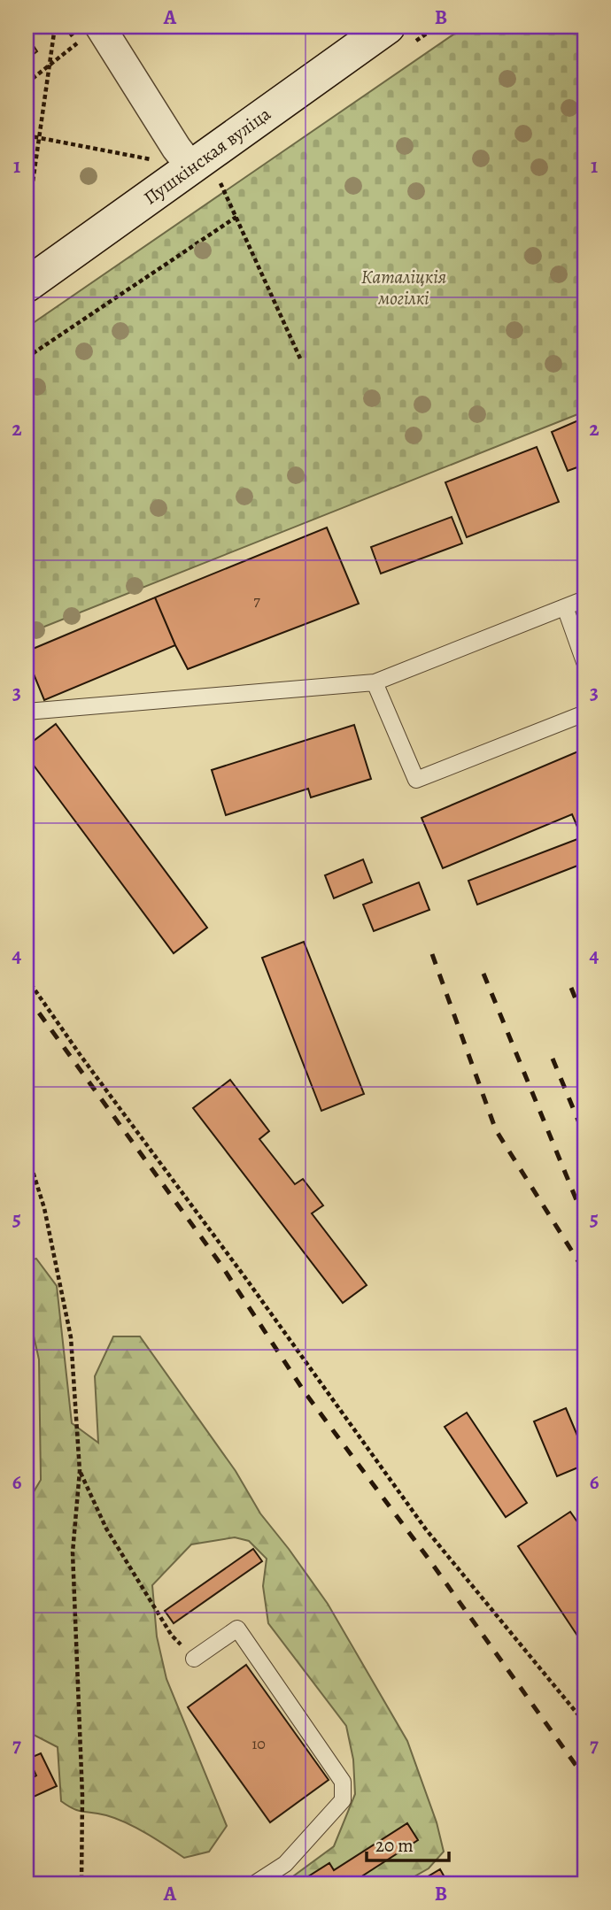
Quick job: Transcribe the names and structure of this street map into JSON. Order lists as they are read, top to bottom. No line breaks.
{"streets":{"main road":["Пушкінская вуліца"]},"parks":["Каталіцкія могілкі"],"house_numbers":["7","10"],"scale_bar":"20 m","grid":{"columns":["A","B"],"rows":["1","2","3","4","5","6","7"]}}
